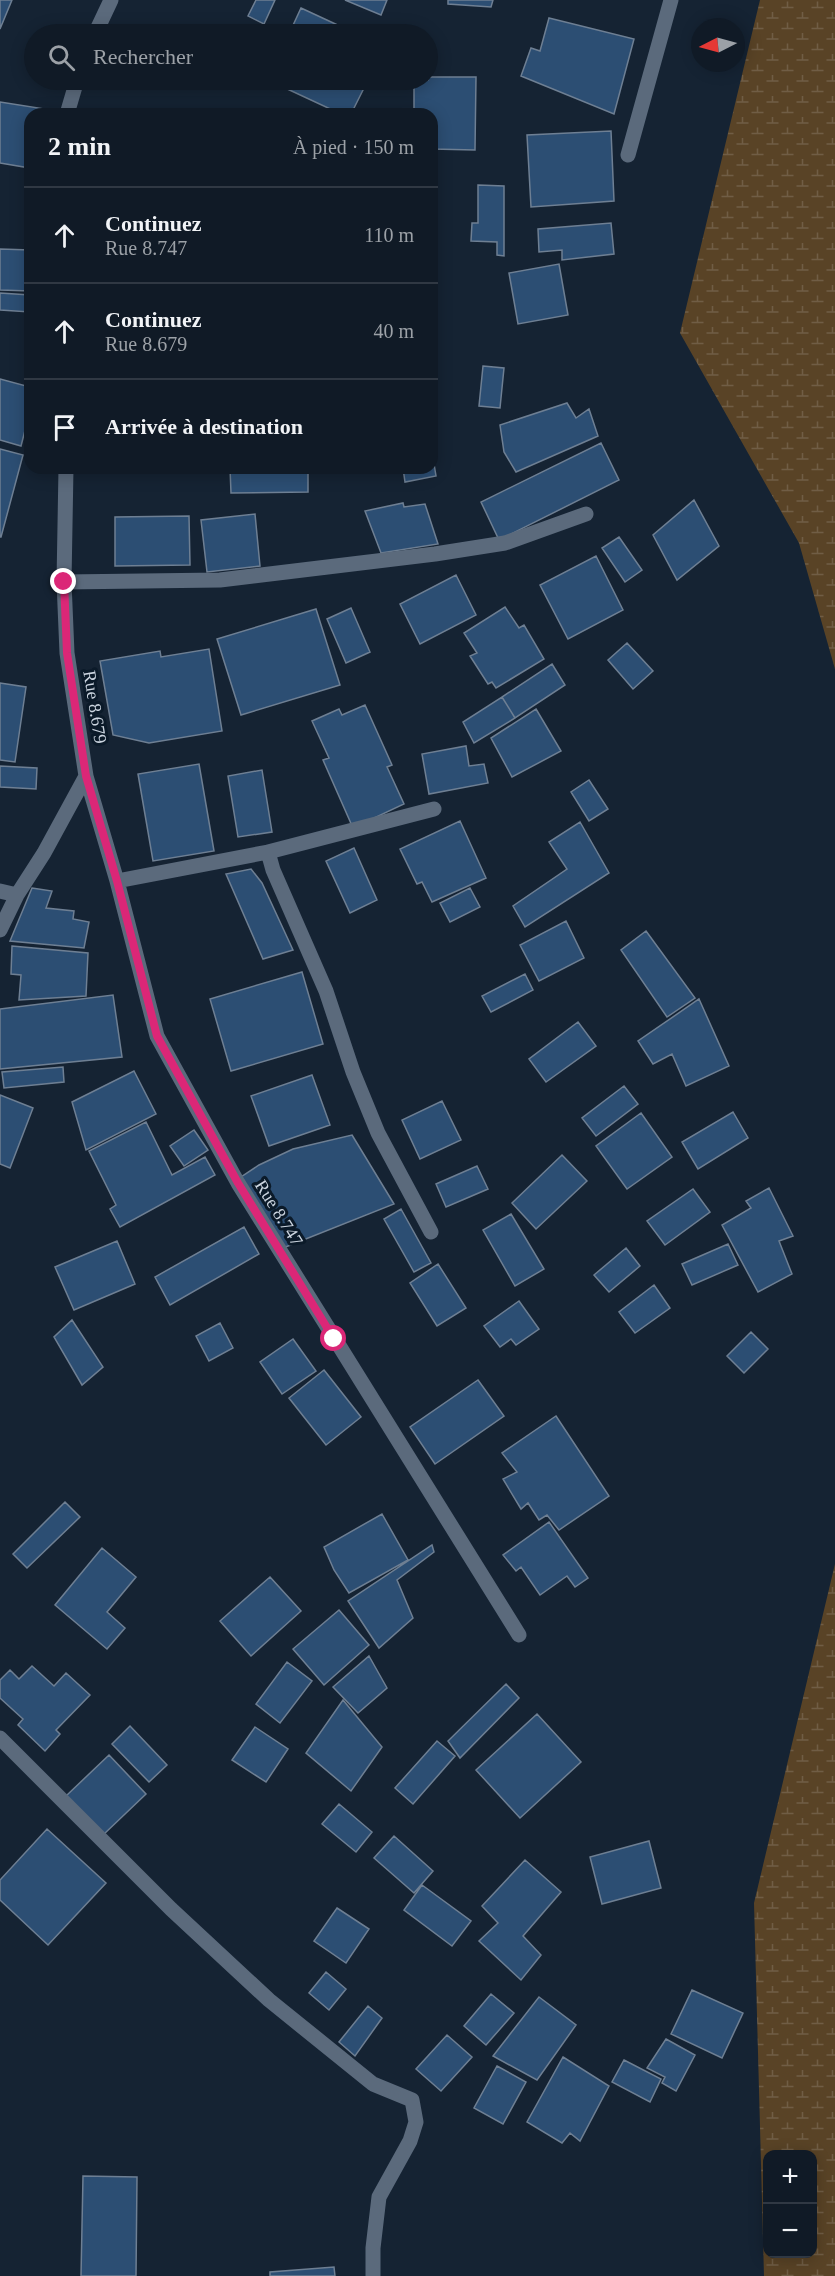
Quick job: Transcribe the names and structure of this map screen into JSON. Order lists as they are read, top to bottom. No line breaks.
{"streets":{"street":["Rue 8.679","Rue 8.747"]},"crossings":[["Rue 8.679","Rue 8.747"]],"north":"left","page":{"search":"Rechercher","heading":["2 min","À pied · 150 m"],"list":[["Continuez","Rue 8.747","110 m"],["Continuez","Rue 8.679","40 m"],"Arrivée à destination"],"map_buttons":["+","−"]}}
